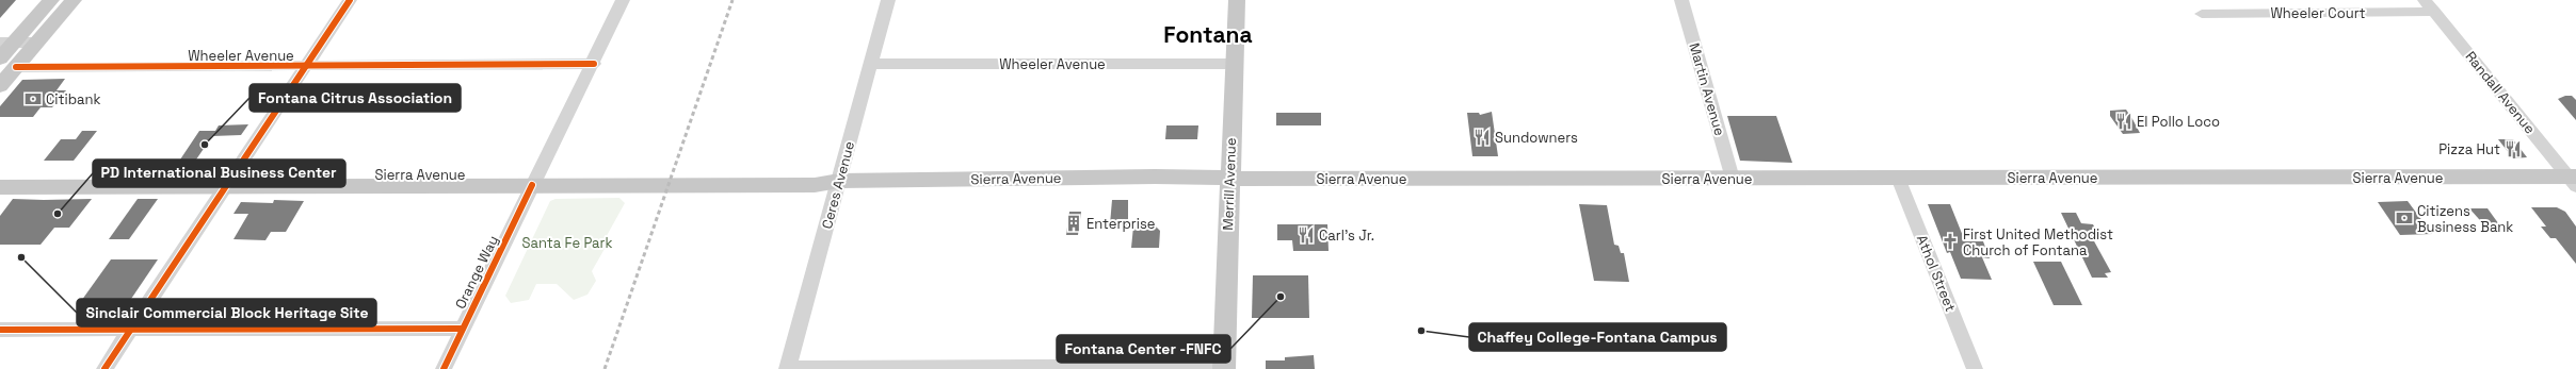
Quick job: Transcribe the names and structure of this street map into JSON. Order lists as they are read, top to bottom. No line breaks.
{"streets":{"main road":["Sierra Avenue","Merrill Avenue"],"street":["Wheeler Court","Wheeler Avenue","Martin Avenue","Randall Avenue","Ceres Avenue","Orange Way","Athol Street"]},"crossings":[["Wheeler Court","Randall Avenue"],["Wheeler Avenue","Merrill Avenue"],["Wheeler Avenue","Ceres Avenue"],["Wheeler Avenue","Orange Way"],["Martin Avenue","Sierra Avenue"],["Randall Avenue","Sierra Avenue"],["Sierra Avenue","Merrill Avenue"],["Sierra Avenue","Ceres Avenue"],["Sierra Avenue","Orange Way"],["Sierra Avenue","Athol Street"]],"districts":["Fontana"],"parks":["Santa Fe Park"],"places":{"bank":["Citibank","Citizens Business Bank"],"restaurant":["El Pollo Loco","Sundowners","Pizza Hut","Carl's Jr."],"other":["Fontana Citrus Association","PD International Business Center","Sinclair Commercial Block Heritage Site","Fontana Center -FNFC","Chaffey College-Fontana Campus"],"building":["Enterprise"],"church":["First United Methodist Church of Fontana"]}}
